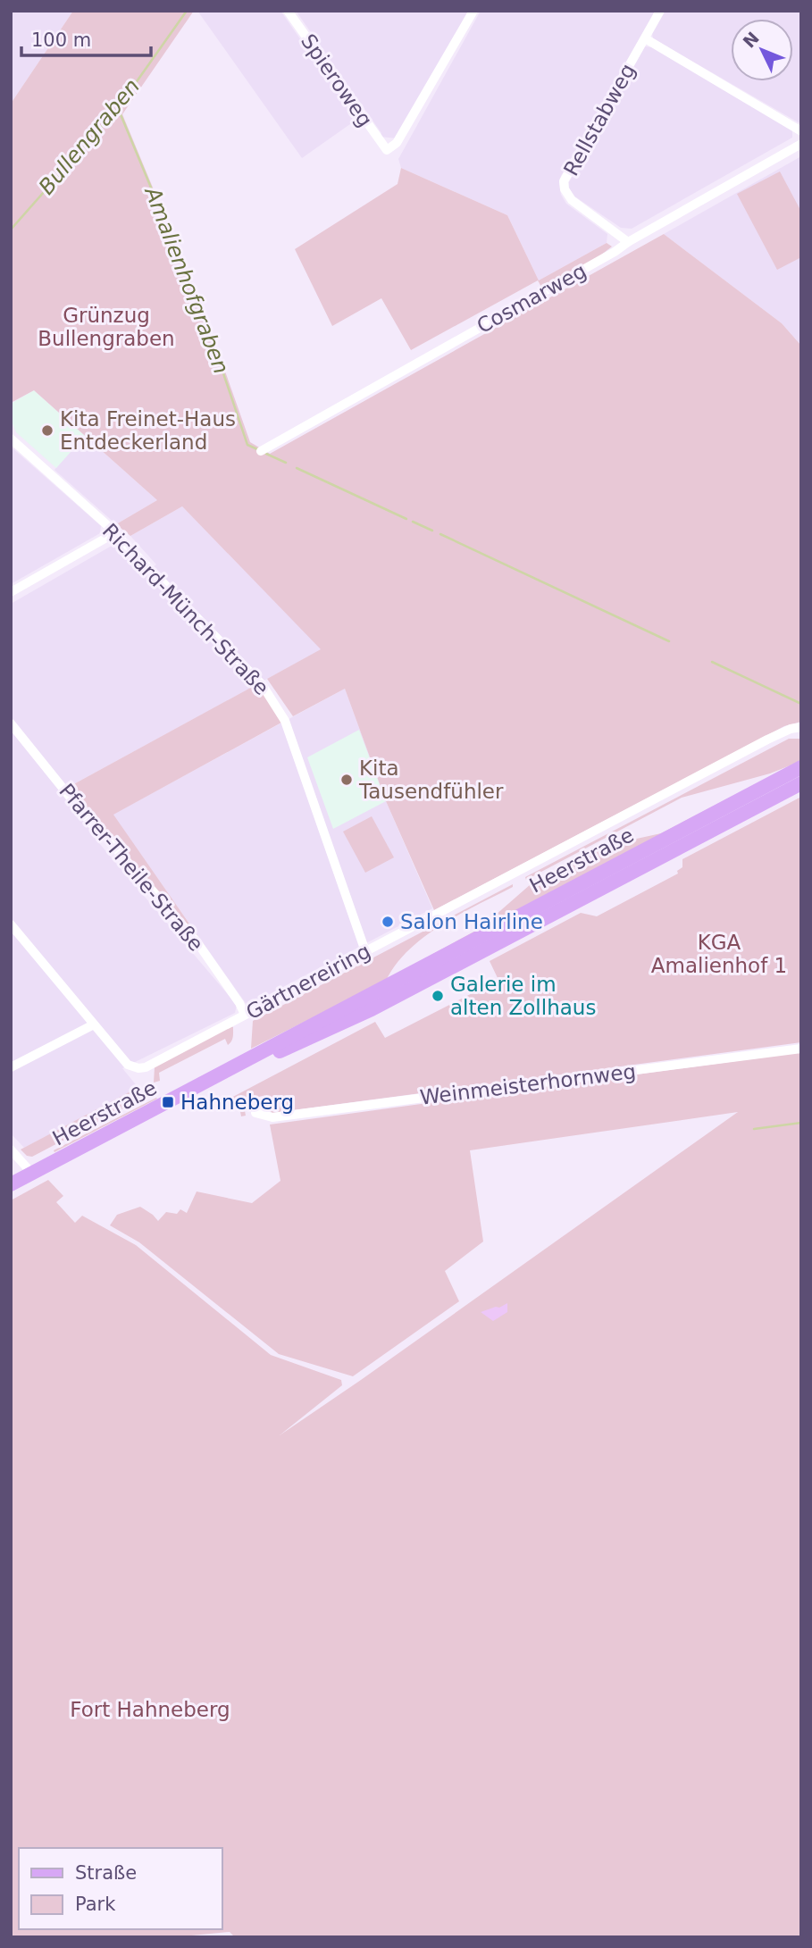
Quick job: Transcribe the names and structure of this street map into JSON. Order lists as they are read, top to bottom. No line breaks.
{"streets":{"main road":["Heerstraße"],"street":["Spieroweg","Rellstabweg","Cosmarweg","Richard-Münch-Straße","Pfarrer-Theile-Straße","Gärtnereiring","Weinmeisterhornweg"]},"crossings":[["Rellstabweg","Cosmarweg"],["Richard-Münch-Straße","Gärtnereiring"],["Pfarrer-Theile-Straße","Gärtnereiring"]],"water":["Bullengraben","Amalienhofgraben"],"parks":["Grünzug Bullengraben","KGA Amalienhof 1","Fort Hahneberg"],"places":{"other":["Kita Freinet-Haus Entdeckerland","Kita Tausendfühler","Salon Hairline","Galerie im alten Zollhaus"],"transit":["Hahneberg"]},"legend":["Straße","Park"],"scale_bar":"100 m","north":"top left"}
